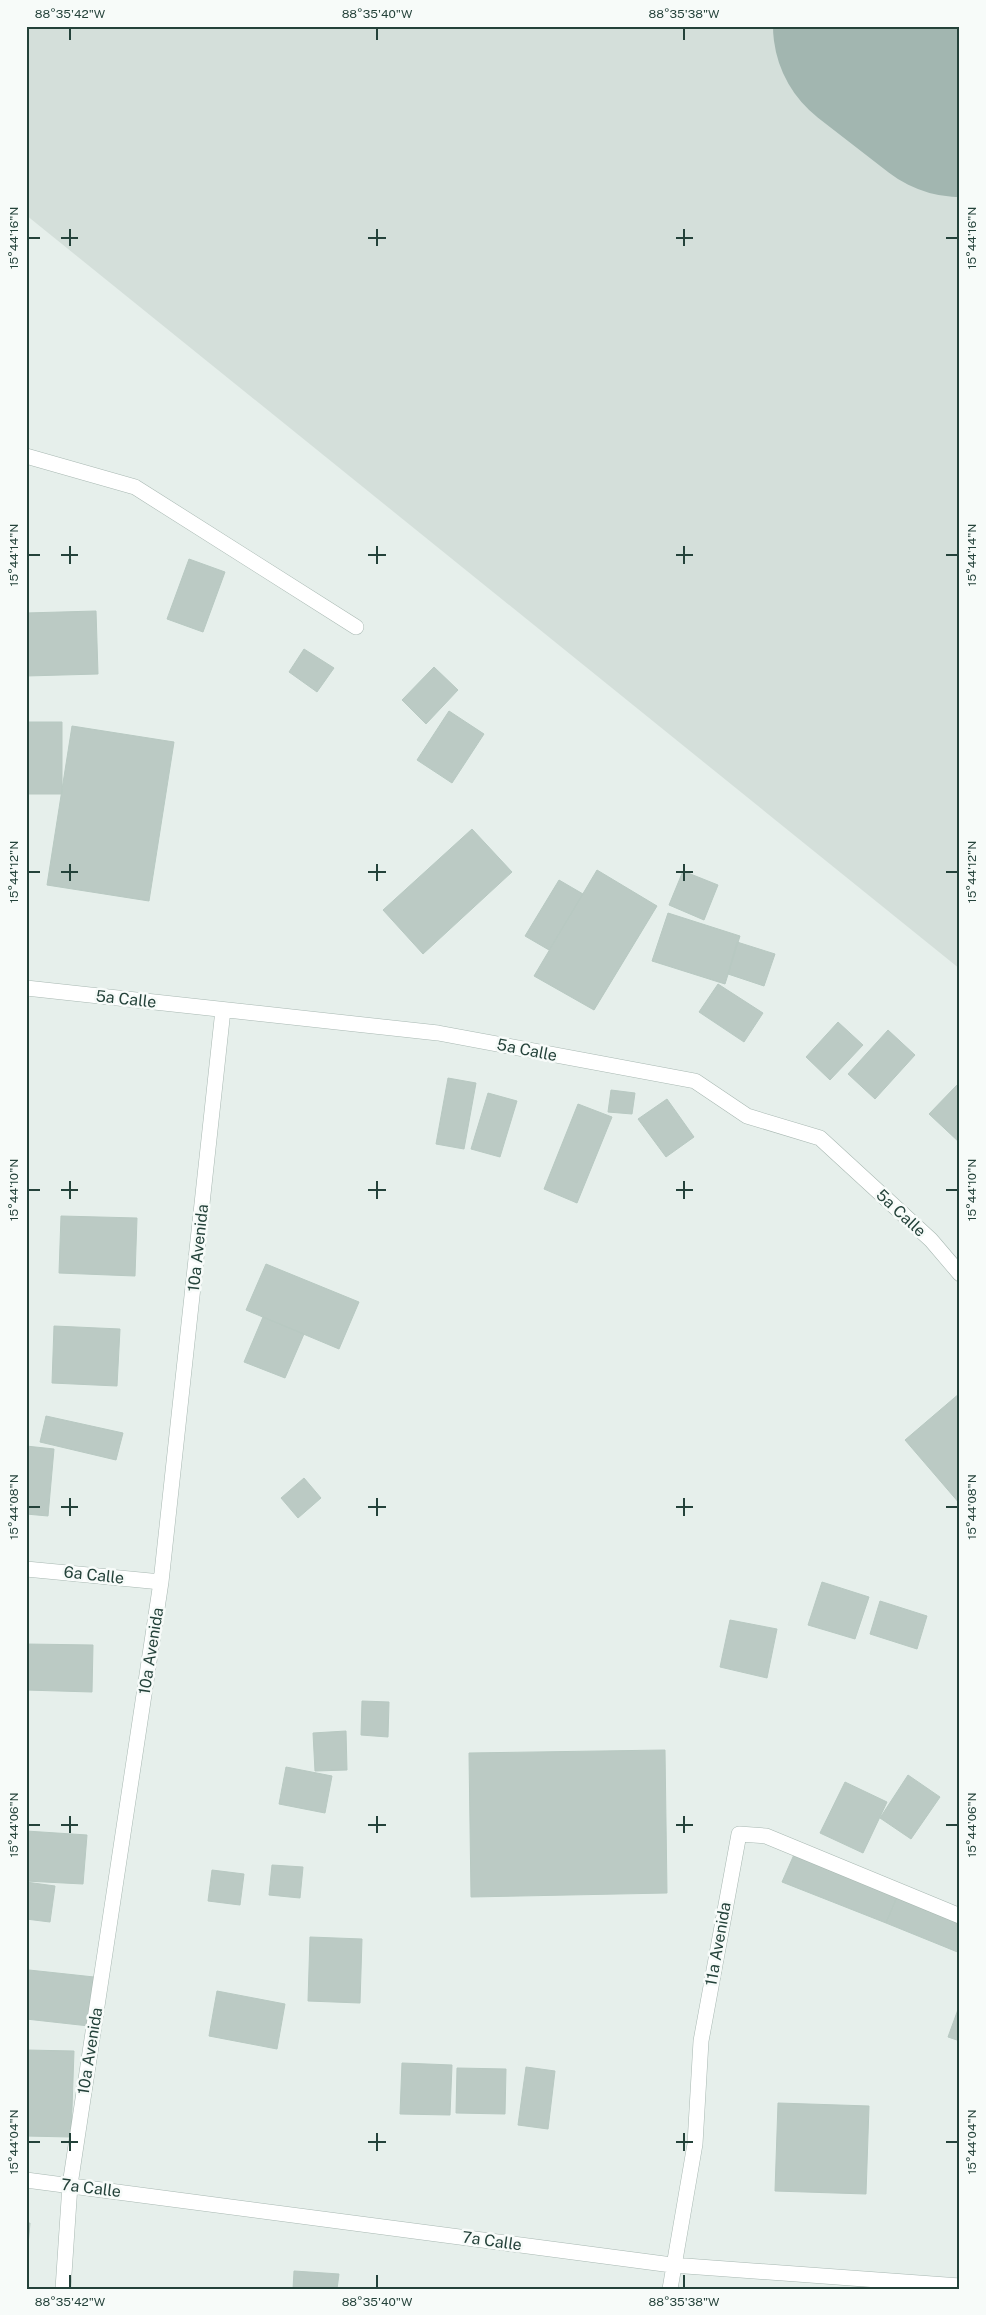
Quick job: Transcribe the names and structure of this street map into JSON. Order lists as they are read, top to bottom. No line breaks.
{"streets":{"street":["5a Calle","10a Avenida","6a Calle","11a Avenida","7a Calle"]},"crossings":[["5a Calle","10a Avenida"],["10a Avenida","6a Calle"],["10a Avenida","7a Calle"],["11a Avenida","7a Calle"]],"coordinates":["88°35'42\"W","88°35'40\"W","88°35'38\"W","15°44'16\"N","15°44'14\"N","15°44'12\"N","15°44'10\"N","15°44'08\"N","15°44'06\"N","15°44'04\"N"]}
